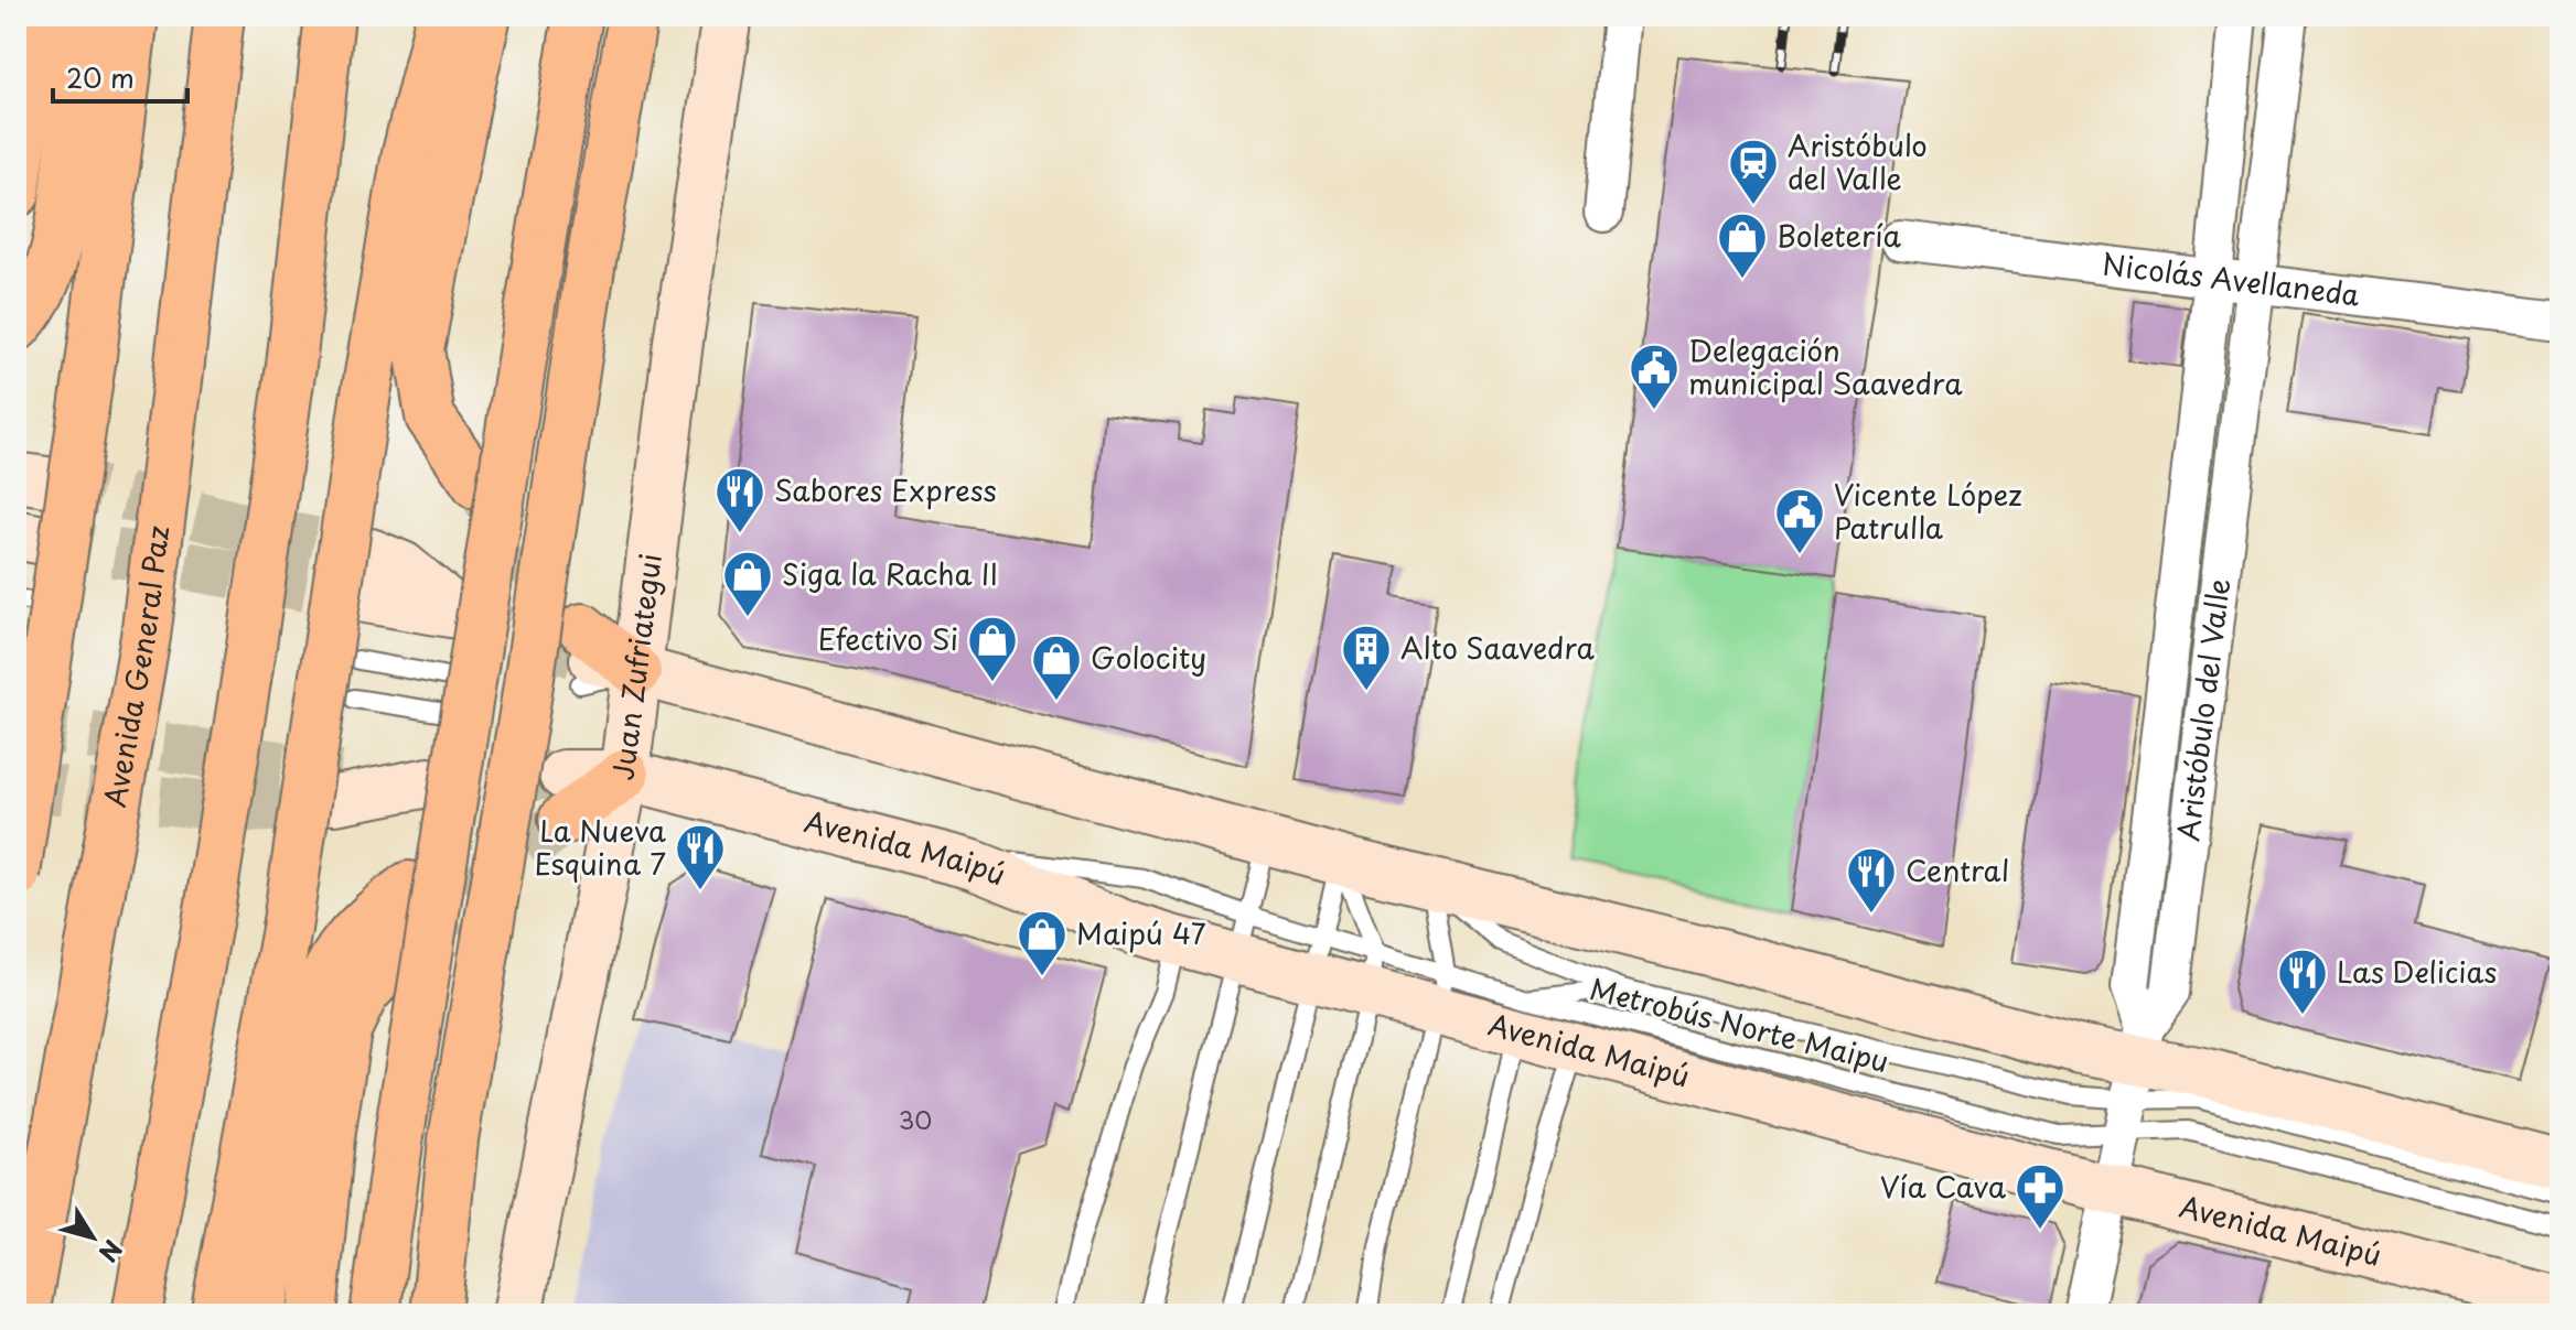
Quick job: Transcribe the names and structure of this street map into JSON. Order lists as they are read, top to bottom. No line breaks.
{"streets":{"highway":["Avenida General Paz"],"main road":["Juan Zufriategui","Avenida Maipú"],"street":["Nicolás Avellaneda","Aristóbulo del Valle"],"lane":["Metrobús Norte Maipu"]},"crossings":[["Nicolás Avellaneda","Aristóbulo del Valle"],["Juan Zufriategui","Avenida Maipú"],["Aristóbulo del Valle","Avenida Maipú"],["Aristóbulo del Valle","Metrobús Norte Maipu"],["Avenida Maipú","Metrobús Norte Maipu"]],"places":{"station":["Aristóbulo del Valle"],"shop":["Boletería","Siga la Racha II","Efectivo Si","Golocity","Maipú 47"],"public building":["Delegación municipal Saavedra","Vicente López Patrulla"],"restaurant":["Sabores Express","La Nueva Esquina 7","Central","Las Delicias"],"building":["Alto Saavedra"],"pharmacy":["Vía Cava"]},"house_numbers":["30"],"scale_bar":"20 m","north":"bottom right"}
